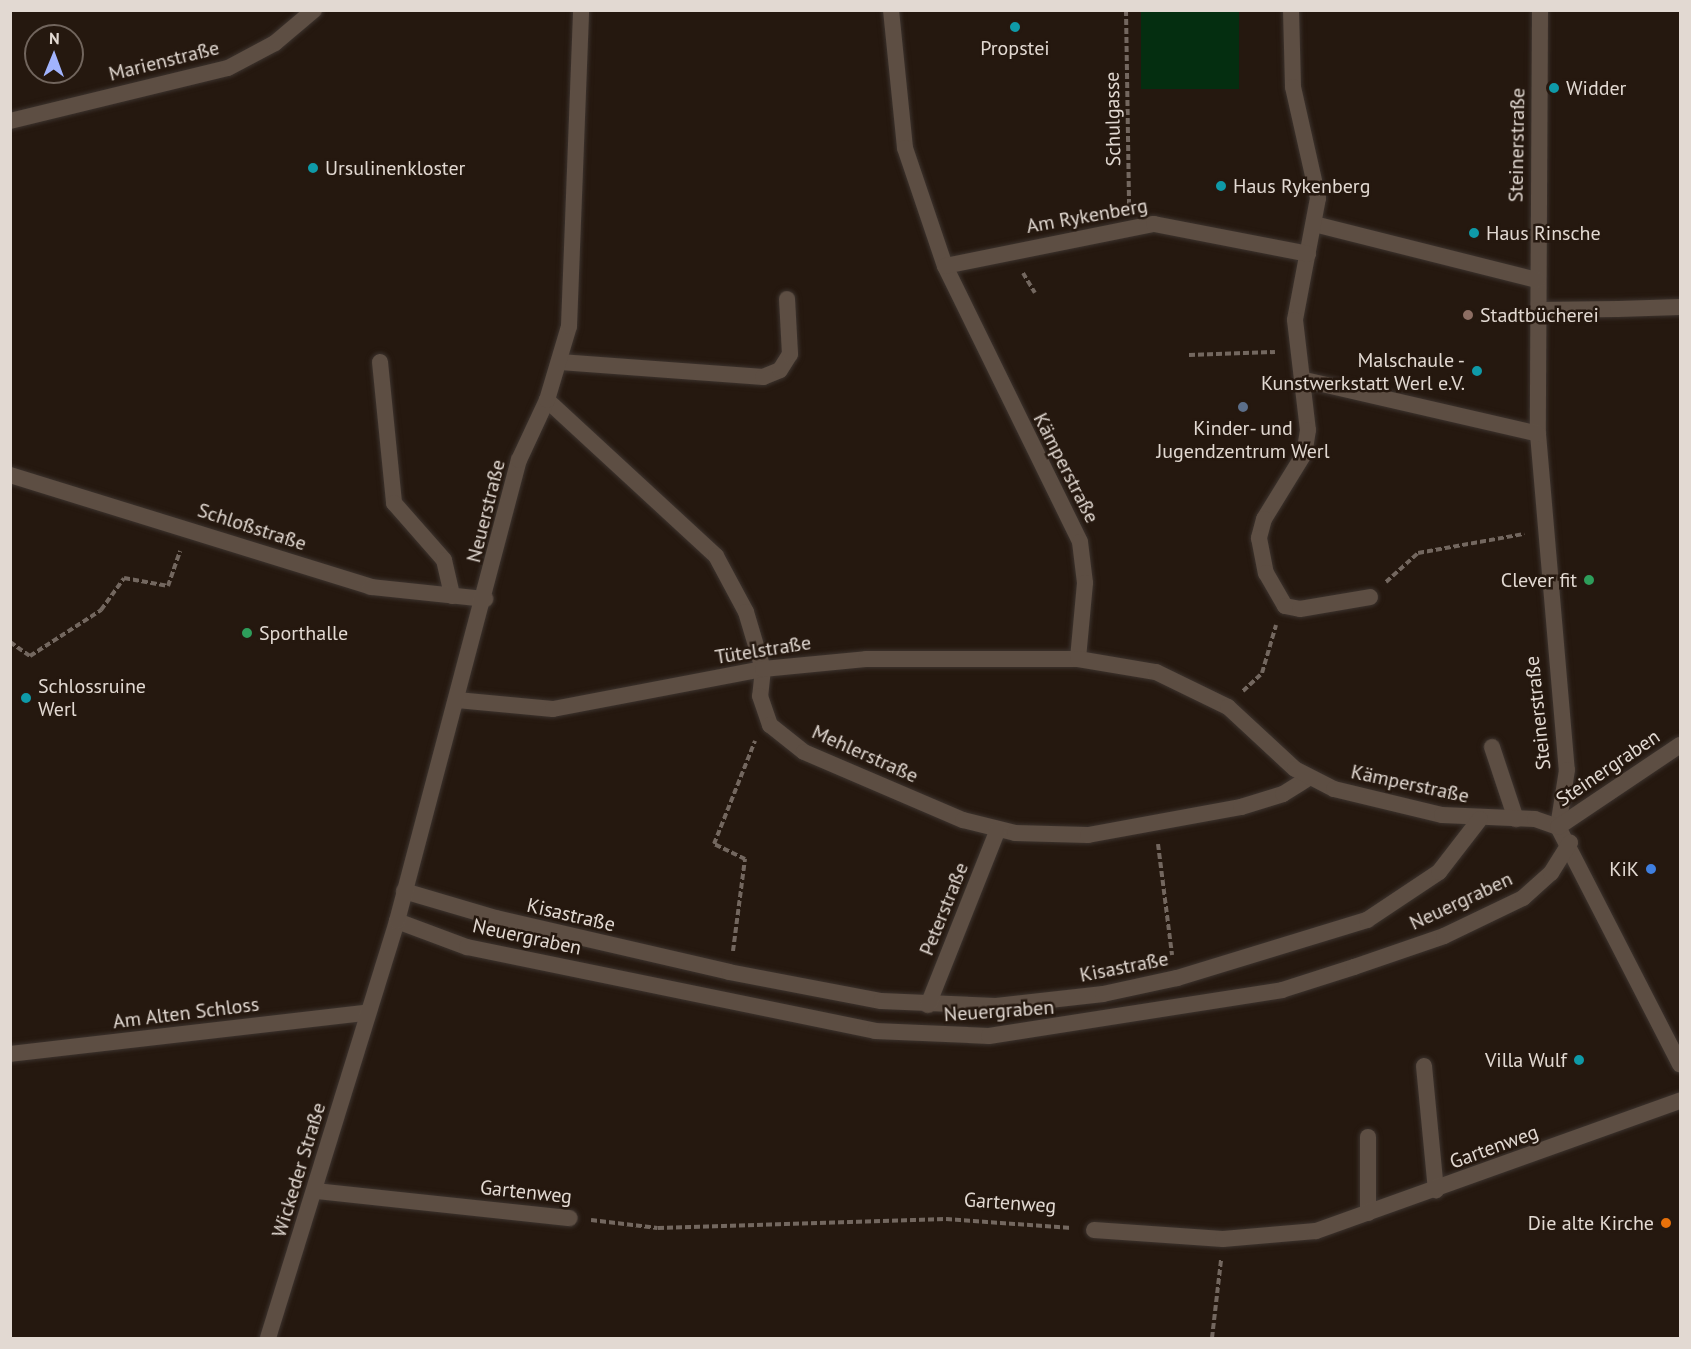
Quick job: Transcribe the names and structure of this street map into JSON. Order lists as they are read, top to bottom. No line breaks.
{"streets":{"street":["Marienstraße","Steinerstraße","Am Rykenberg","Kämperstraße","Neuerstraße","Schloßstraße","Tütelstraße","Mehlerstraße","Steinergraben","Neuergraben","Peterstraße","Kisastraße","Am Alten Schloss","Gartenweg","Wickeder Straße"],"path":["Schulgasse"]},"crossings":[["Schulgasse","Am Rykenberg"],["Steinerstraße","Kämperstraße"],["Steinerstraße","Steinergraben"],["Am Rykenberg","Kämperstraße"],["Kämperstraße","Tütelstraße"],["Kämperstraße","Mehlerstraße"],["Kämperstraße","Steinergraben"],["Kämperstraße","Kisastraße"],["Neuerstraße","Schloßstraße"],["Neuerstraße","Tütelstraße"],["Neuerstraße","Mehlerstraße"],["Neuerstraße","Neuergraben"],["Neuerstraße","Kisastraße"],["Neuerstraße","Am Alten Schloss"],["Neuerstraße","Wickeder Straße"],["Tütelstraße","Mehlerstraße"],["Mehlerstraße","Peterstraße"],["Peterstraße","Kisastraße"],["Am Alten Schloss","Wickeder Straße"],["Gartenweg","Wickeder Straße"]],"places":["Propstei","Widder","Ursulinenkloster","Haus Rykenberg","Haus Rinsche","Stadtbücherei","Malschaule - Kunstwerkstatt Werl e.V.","Kinder- und Jugendzentrum Werl","Clever fit","Sporthalle","Schlossruine Werl","KiK","Villa Wulf","Die alte Kirche"],"north":"top"}
